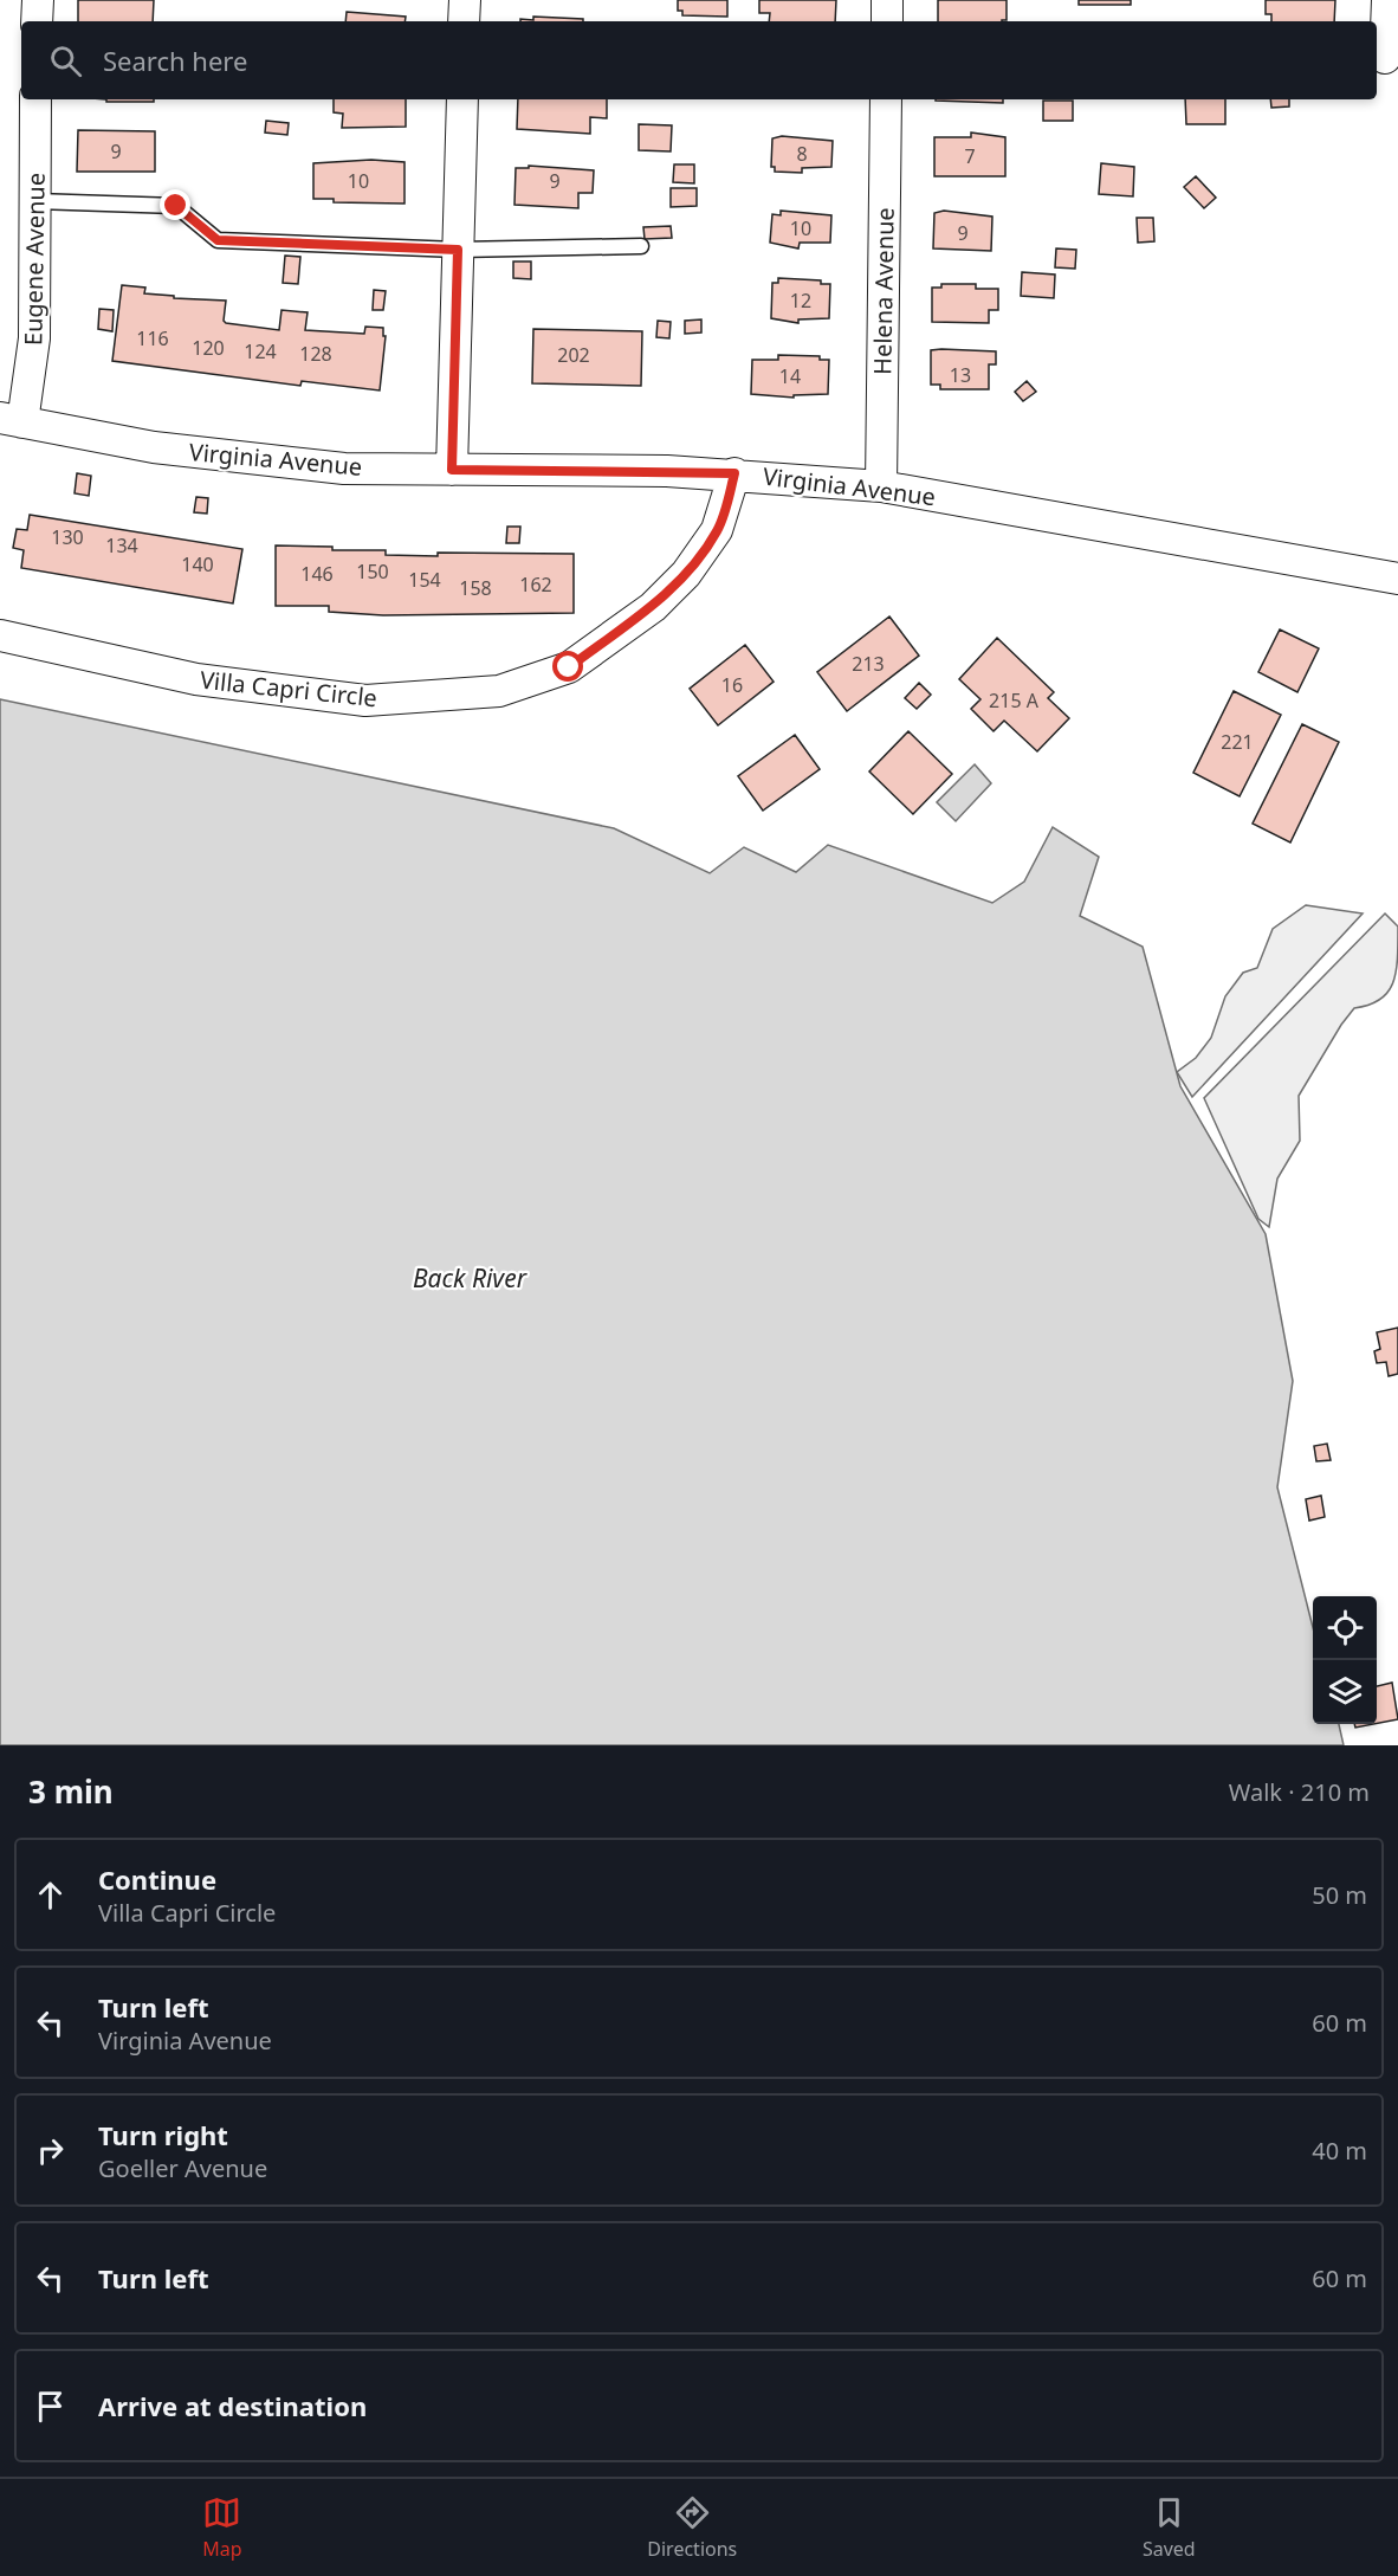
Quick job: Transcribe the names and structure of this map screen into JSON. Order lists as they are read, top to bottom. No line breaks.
{"streets":{"street":["Eugene Avenue","Helena Avenue","Virginia Avenue","Villa Capri Circle"]},"crossings":[["Eugene Avenue","Virginia Avenue"],["Helena Avenue","Virginia Avenue"],["Virginia Avenue","Villa Capri Circle"]],"water":["Back River"],"house_numbers":["9","8","7","10","9","10","9","12","116","120","124","128","202","13","14","130","134","140","150","146","154","162","158","213","16","215 A","221"],"page":{"search":"Search here","heading":["3 min","Walk · 210 m"],"list":[["Continue","Villa Capri Circle","50 m"],["Turn left","Virginia Avenue","60 m"],["Turn right","Goeller Avenue","40 m"],["Turn left","60 m"],"Arrive at destination"],"nav":["Map","Directions","Saved"]}}
